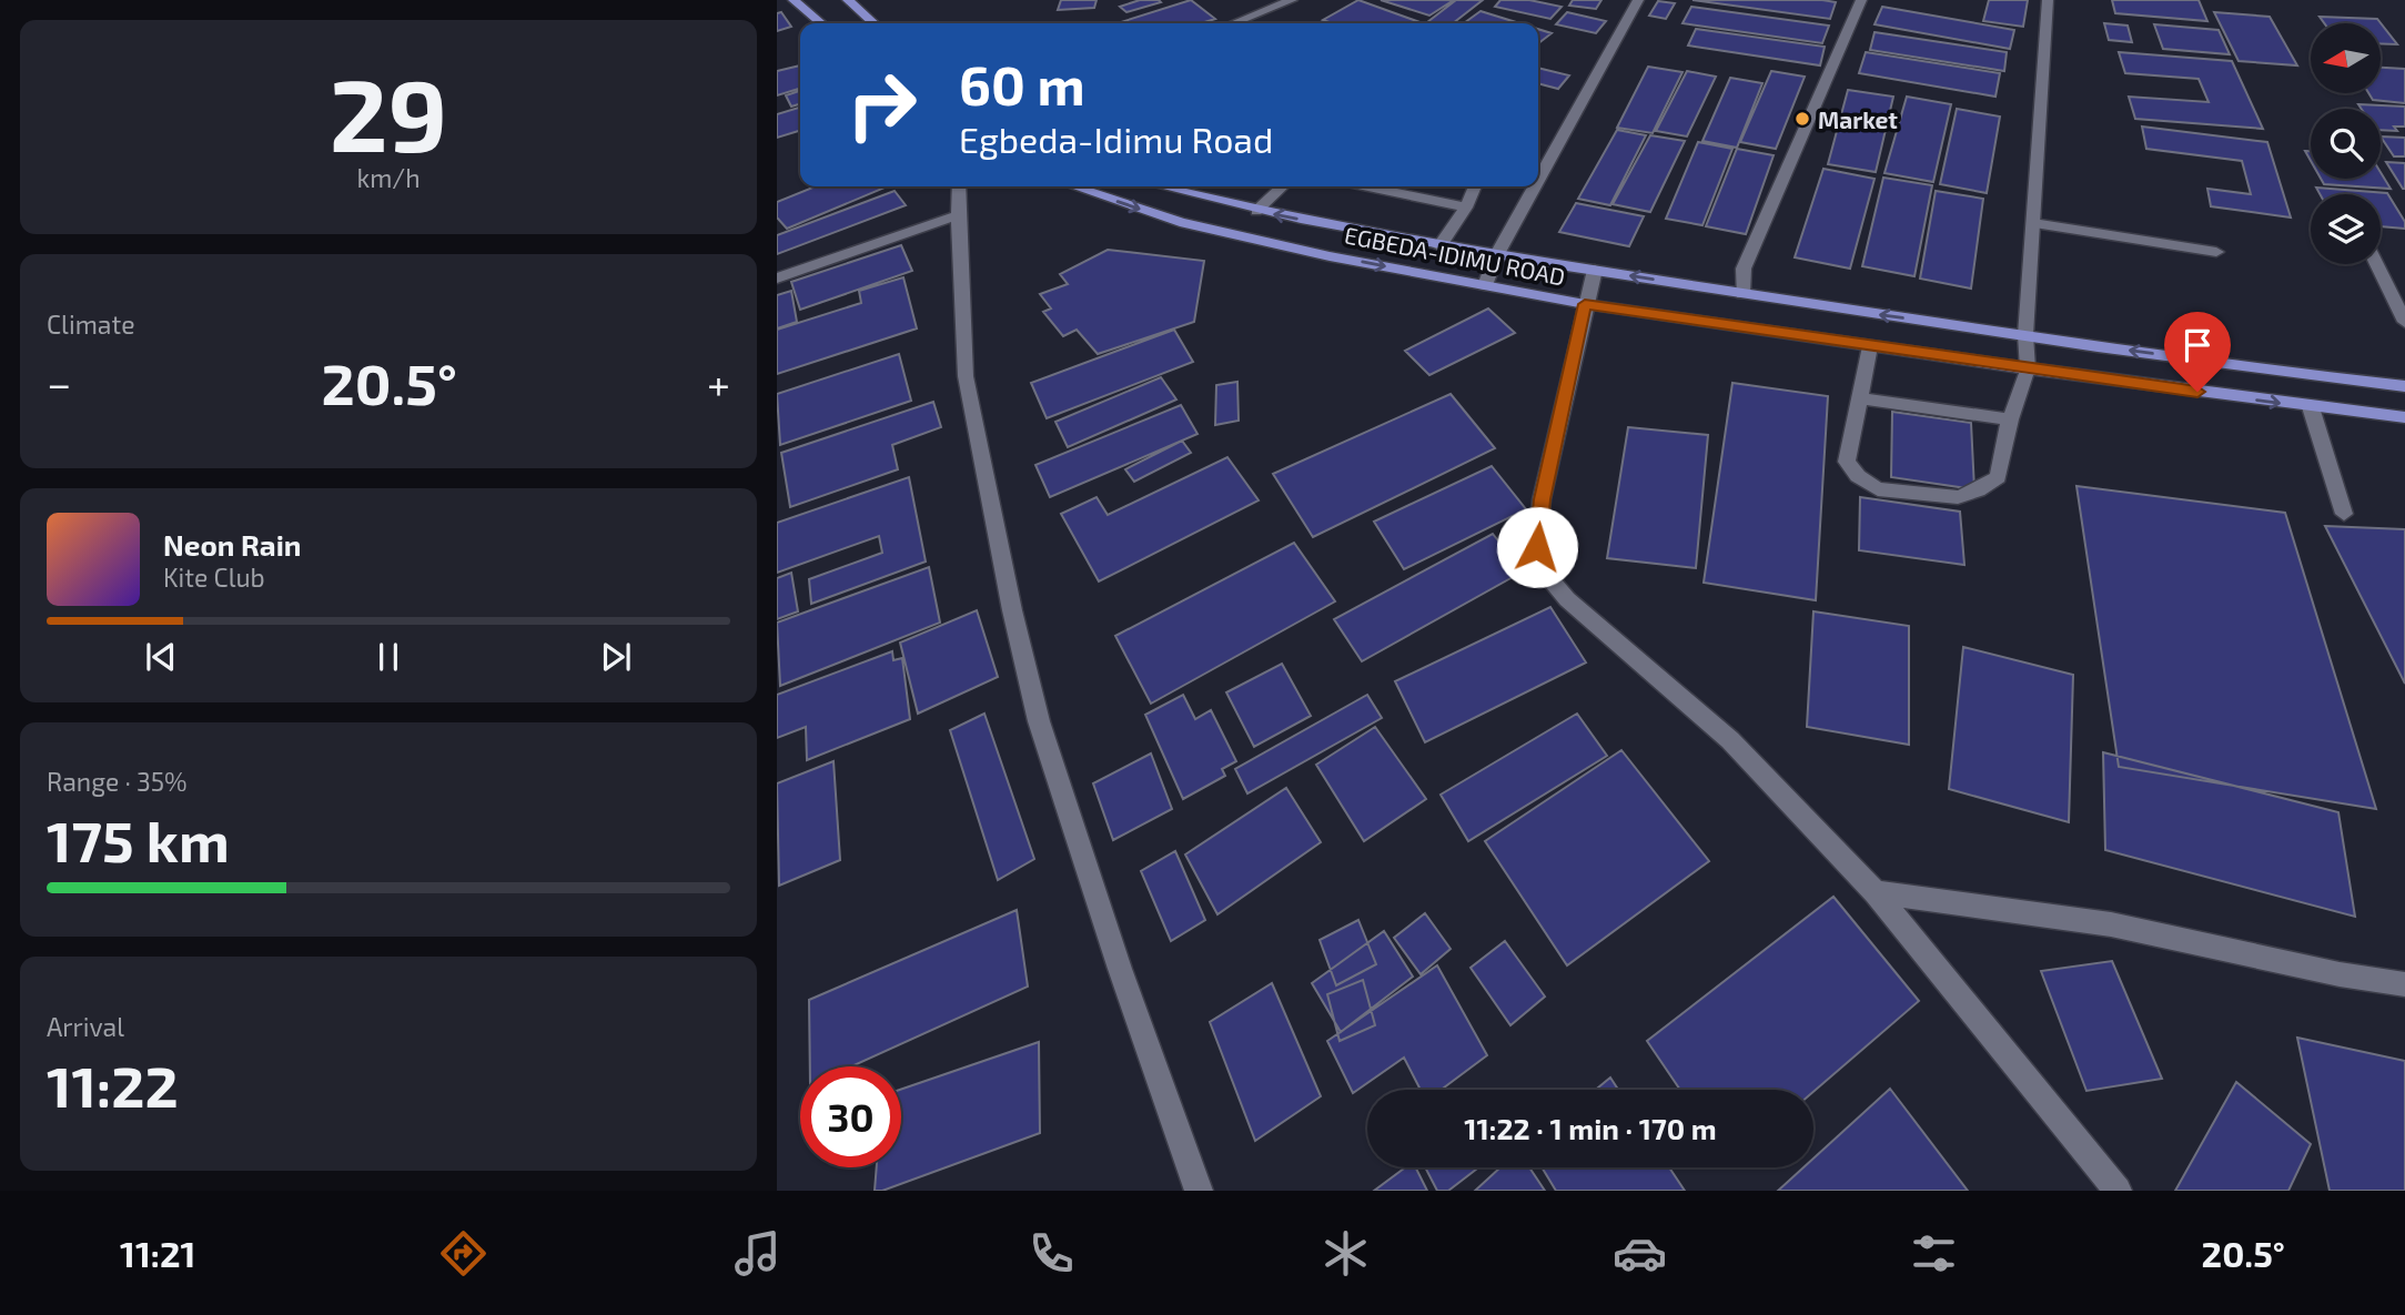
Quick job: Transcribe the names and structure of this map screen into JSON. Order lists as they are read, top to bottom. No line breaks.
{"streets":{"main road":["EGBEDA-IDIMU ROAD"]},"places":["Market"],"north":"left","page":{"tile":[["29","km/h"],"Climate",["Range · 35%","175 km"],["Arrival","11:22"]],"turn":["60 m","Egbeda-Idimu Road"],"heat":["−","20.5°","+"],"song":["Neon Rain","Kite Club"],"limit":"30","trip":"11:22 · 1 min · 170 m","tabs":["11:21","20.5°"]}}
